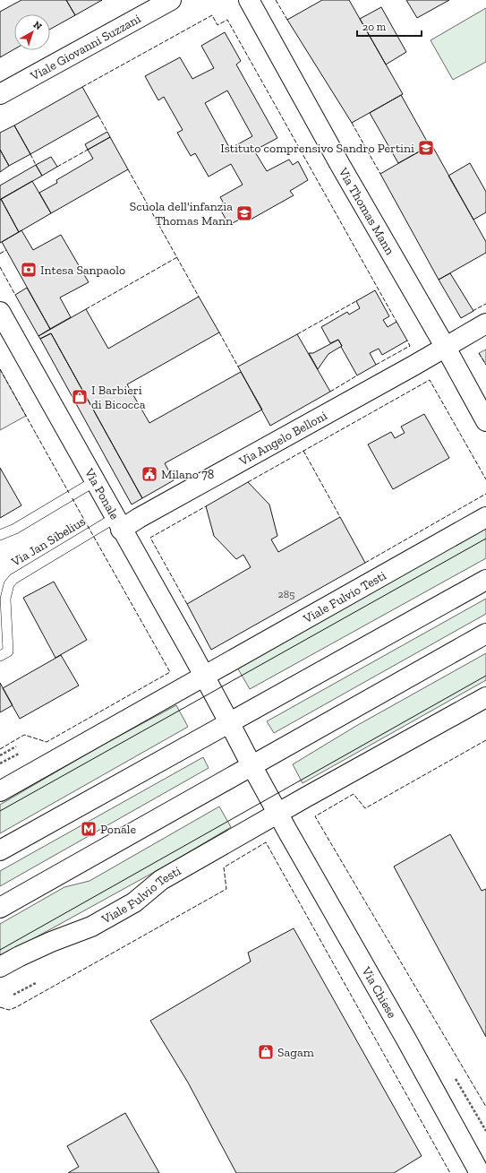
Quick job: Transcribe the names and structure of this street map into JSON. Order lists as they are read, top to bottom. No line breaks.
{"streets":{"street":["Viale Giovanni Suzzani","Via Thomas Mann","Via Angelo Belloni","Via Ponale","Viale Fulvio Testi","Via Chiese"],"lane":["Via Jan Sibelius"]},"crossings":[["Via Thomas Mann","Via Angelo Belloni"],["Via Angelo Belloni","Via Ponale"],["Via Angelo Belloni","Via Jan Sibelius"],["Via Ponale","Via Jan Sibelius"],["Via Ponale","Viale Fulvio Testi"],["Viale Fulvio Testi","Via Chiese"]],"places":{"school or university":["Istituto comprensivo Sandro Pertini","Scuola dell'infanzia Thomas Mann"],"bank":["Intesa Sanpaolo"],"shop":["I Barbieri di Bicocca","Sagam"],"public building":["Milano 78"],"metro station":["Ponale"]},"house_numbers":["285"],"scale_bar":"20 m","north":"top right"}
